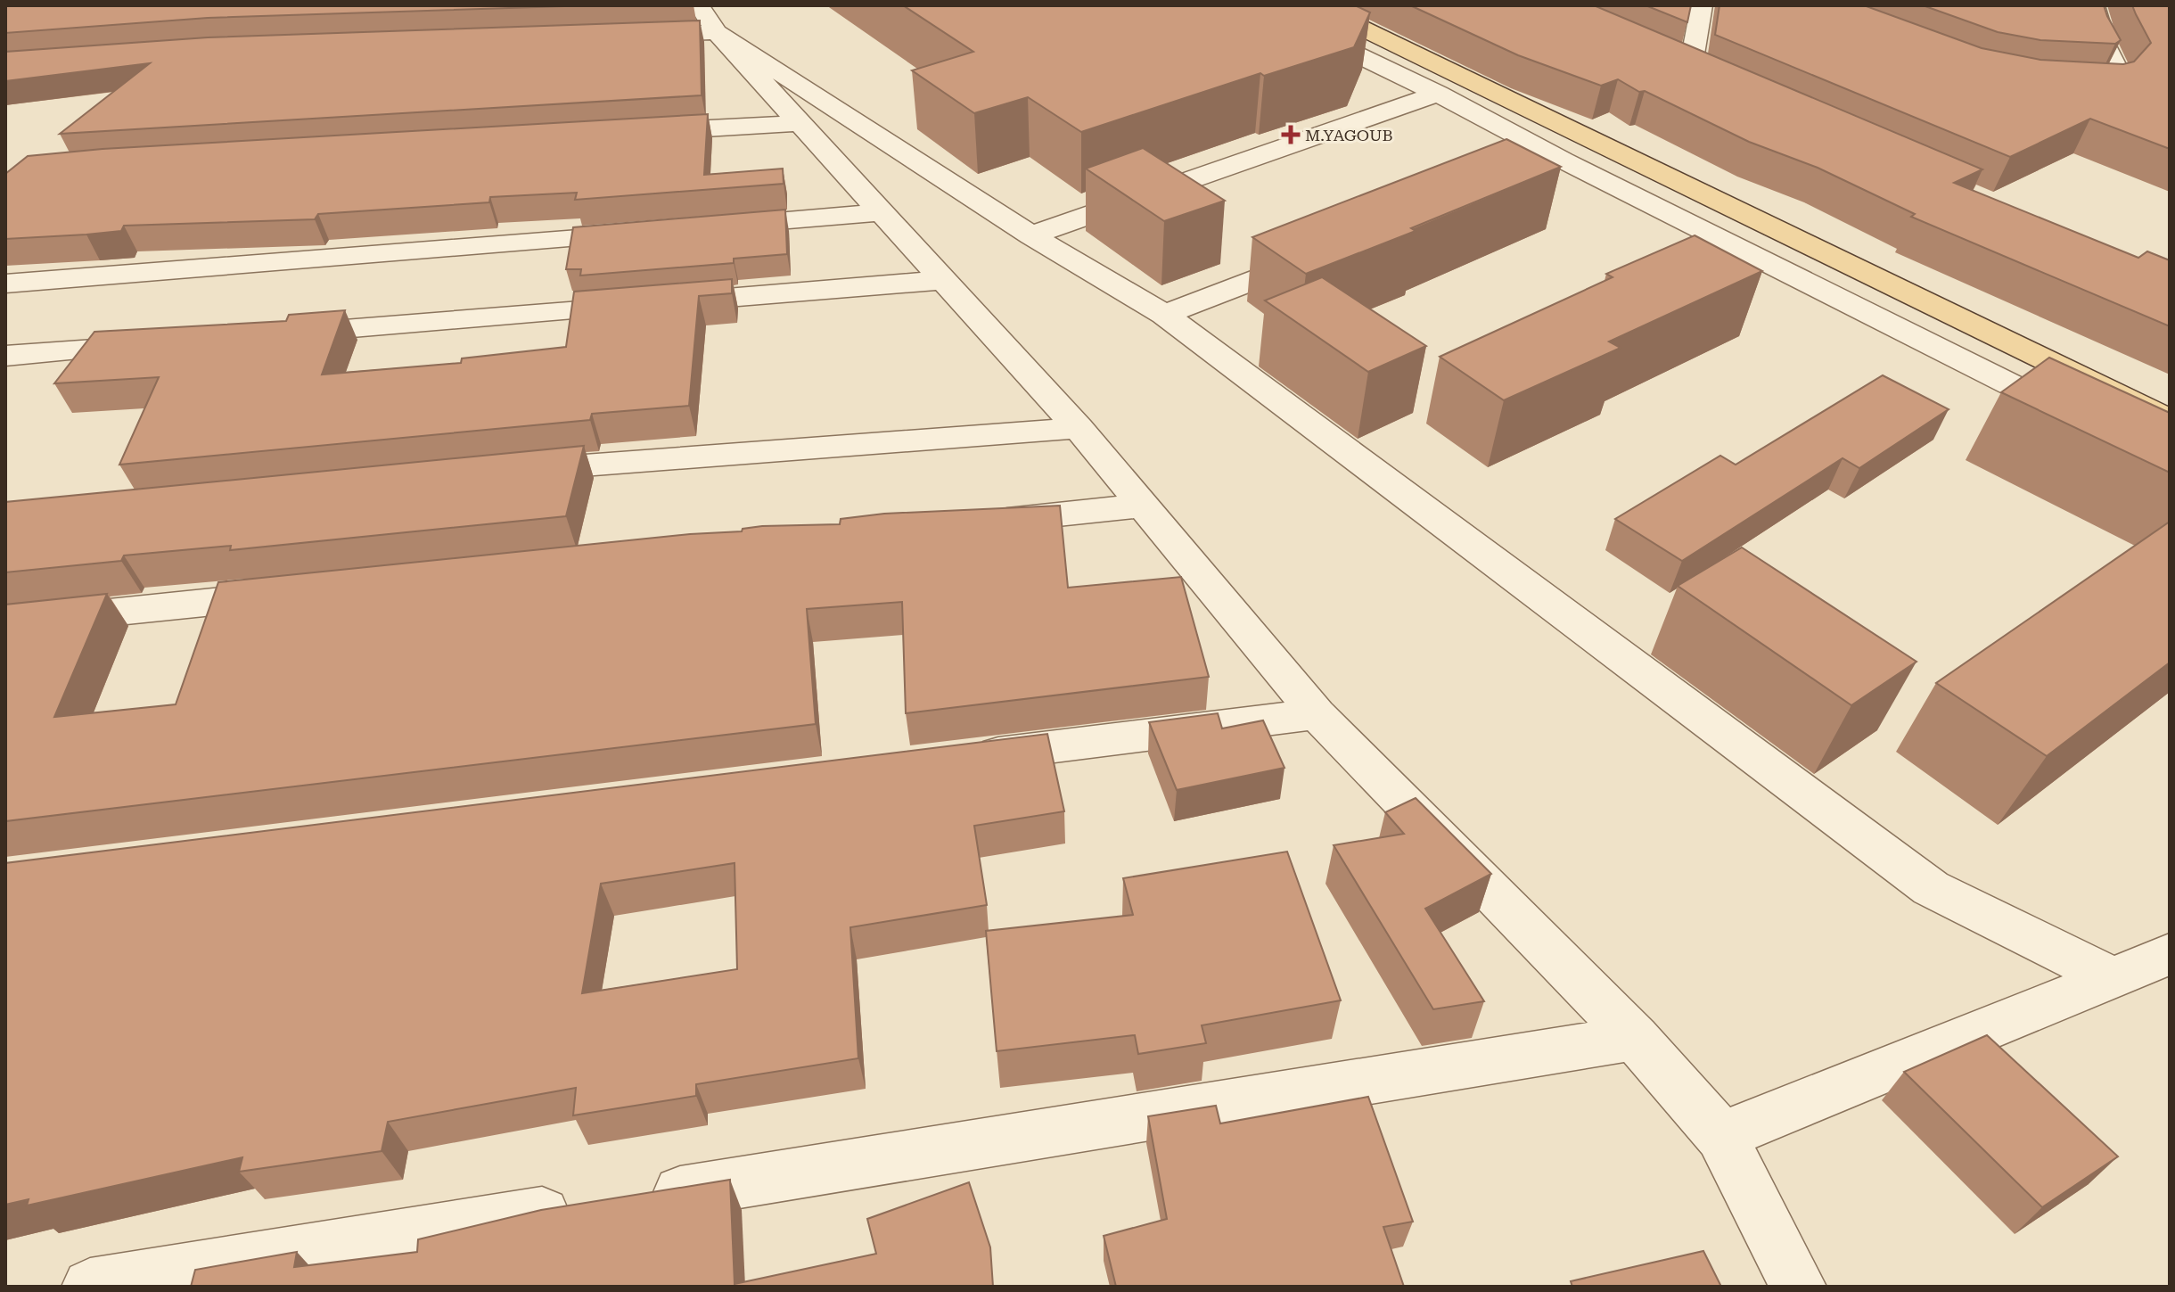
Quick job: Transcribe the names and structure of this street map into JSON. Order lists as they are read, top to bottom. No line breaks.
{"places":{"health":["M.YAGOUB"]}}
